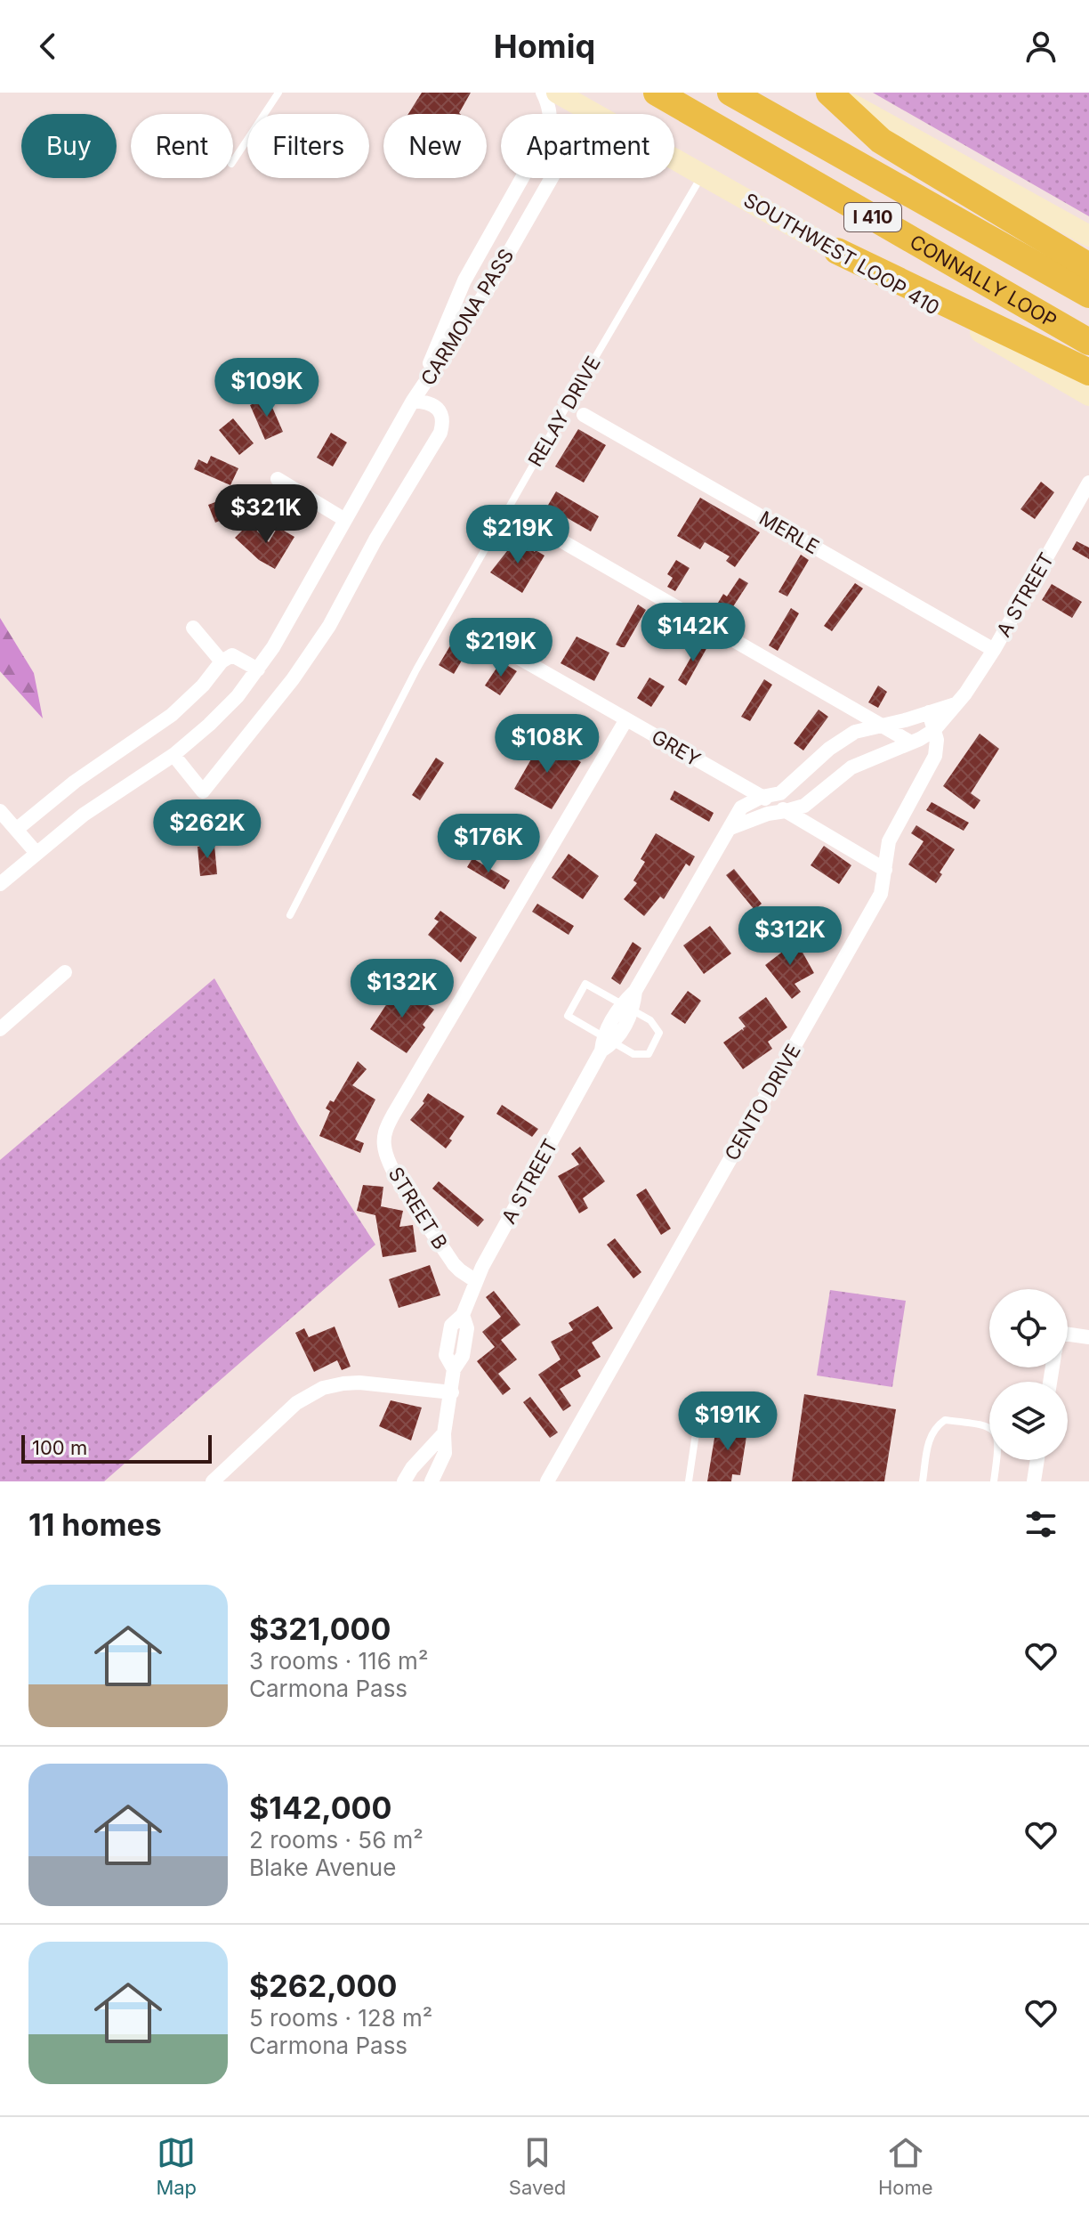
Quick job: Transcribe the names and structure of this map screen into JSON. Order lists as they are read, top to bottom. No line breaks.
{"streets":{"highway":["I 410","CONNALLY LOOP"],"main road":["SOUTHWEST LOOP 410"],"street":["CARMONA PASS","MERLE","A STREET","GREY","CENTO DRIVE","STREET B"],"lane":["RELAY DRIVE"]},"crossings":[["SOUTHWEST LOOP 410","RELAY DRIVE"],["MERLE","A STREET"],["A STREET","GREY"],["A STREET","CENTO DRIVE"],["A STREET","STREET B"],["GREY","CENTO DRIVE"],["GREY","STREET B"]],"scale_bar":"100 m","page":{"header":"Homiq","chip":["Buy","Rent","Filters","New","Apartment"],"price":["$109K","$321K","$219K","$142K","$219K","$108K","$262K","$176K","$312K","$132K","$191K"],"scale":"100 m","heading":"11 homes","list":[{"name":"$321,000","note":"3 rooms · 116 m² · Carmona Pass"},{"name":"$142,000","note":"2 rooms · 56 m² · Blake Avenue"},{"name":"$262,000","note":"5 rooms · 128 m² · Carmona Pass"}],"tabs":["Map","Saved","Home"]}}
